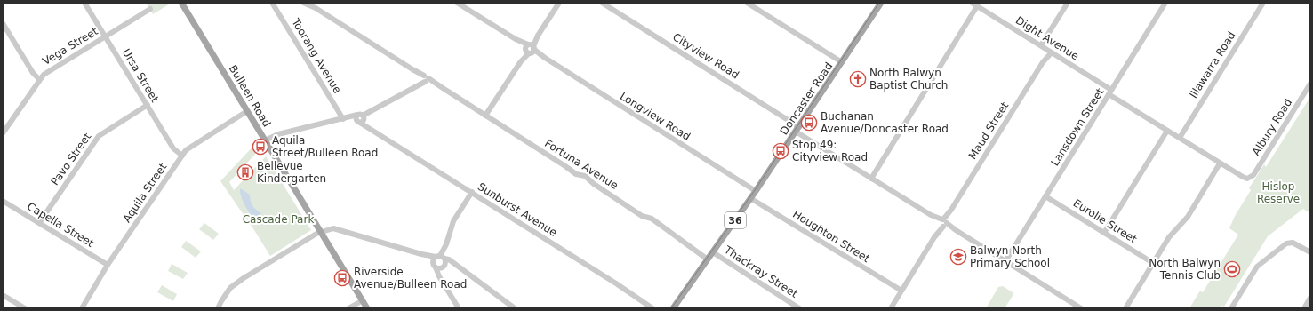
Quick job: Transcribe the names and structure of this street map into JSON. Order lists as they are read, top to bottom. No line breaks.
{"streets":{"main road":["Bulleen Road","Doncaster Road","36"],"street":["Dight Avenue","Vega Street","Toorang Avenue","Cityview Road","Illawarra Road","Ursa Street","Longview Road","Lansdown Street","Albury Road","Maud Street","Pavo Street","Fortuna Avenue","Aquila Street","Sunburst Avenue","Eurolie Street","Capella Street","Houghton Street","Thackray Street"]},"crossings":[["Dight Avenue","Illawarra Road"],["Dight Avenue","Lansdown Street"],["Dight Avenue","Albury Road"],["Dight Avenue","Maud Street"],["Vega Street","Ursa Street"],["Cityview Road","Doncaster Road"],["Cityview Road","Lansdown Street"],["Cityview Road","Maud Street"],["Ursa Street","Pavo Street"],["Ursa Street","Aquila Street"],["Bulleen Road","Aquila Street"],["Doncaster Road","Longview Road"],["Doncaster Road","Fortuna Avenue"],["Doncaster Road","Houghton Street"],["Doncaster Road","Thackray Street"],["Lansdown Street","Eurolie Street"],["Maud Street","Houghton Street"],["Pavo Street","Capella Street"],["Aquila Street","Capella Street"]],"parks":["Hislop Reserve","Cascade Park"],"places":{"church":["North Balwyn Baptist Church"],"bus stop":["Buchanan Avenue/Doncaster Road","Aquila Street/Bulleen Road","Stop 49: Cityview Road","Riverside Avenue/Bulleen Road"],"building":["Bellevue Kindergarten"],"school or university":["Balwyn North Primary School"],"sports":["North Balwyn Tennis Club"]}}
